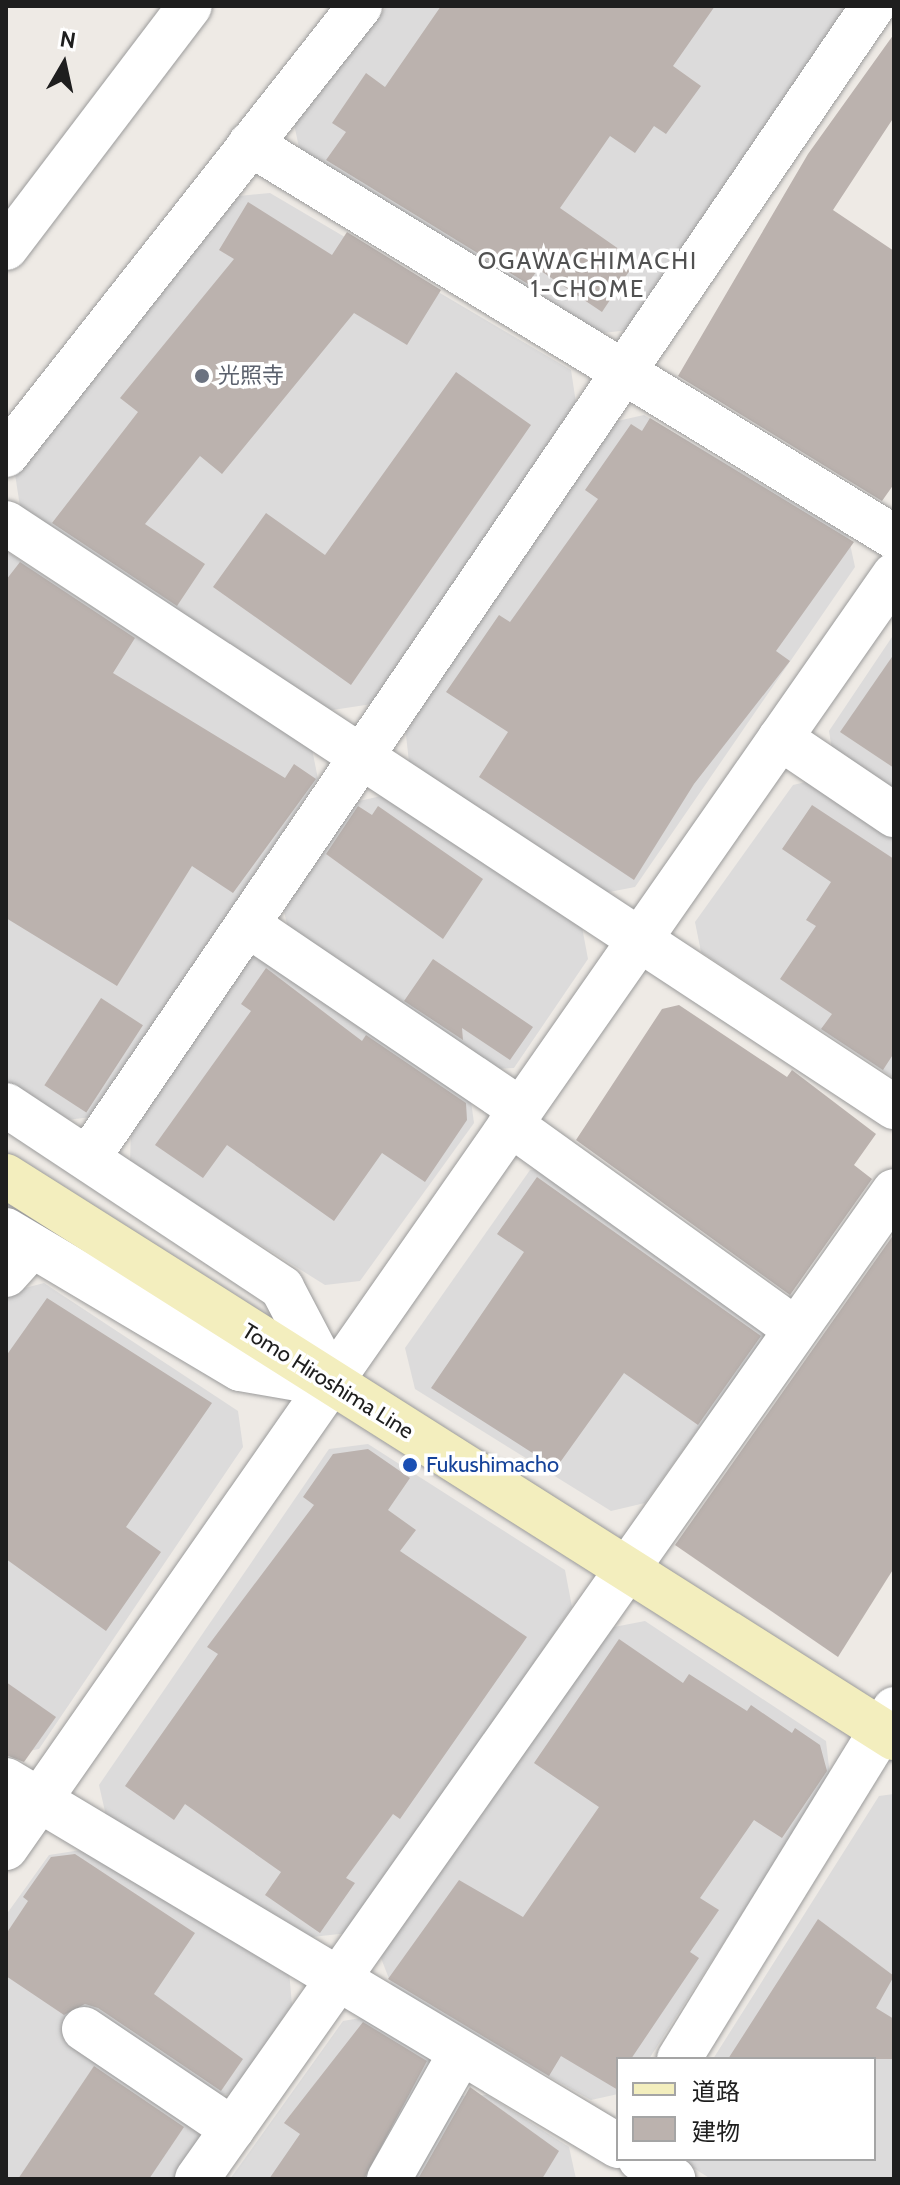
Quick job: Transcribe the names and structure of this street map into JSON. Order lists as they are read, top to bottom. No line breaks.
{"streets":{"main road":["Tomo Hiroshima Line"]},"districts":["OGAWACHIMACHI 1-CHOME"],"places":["光照寺","Fukushimacho"],"legend":["道路","建物"],"north":"top"}
